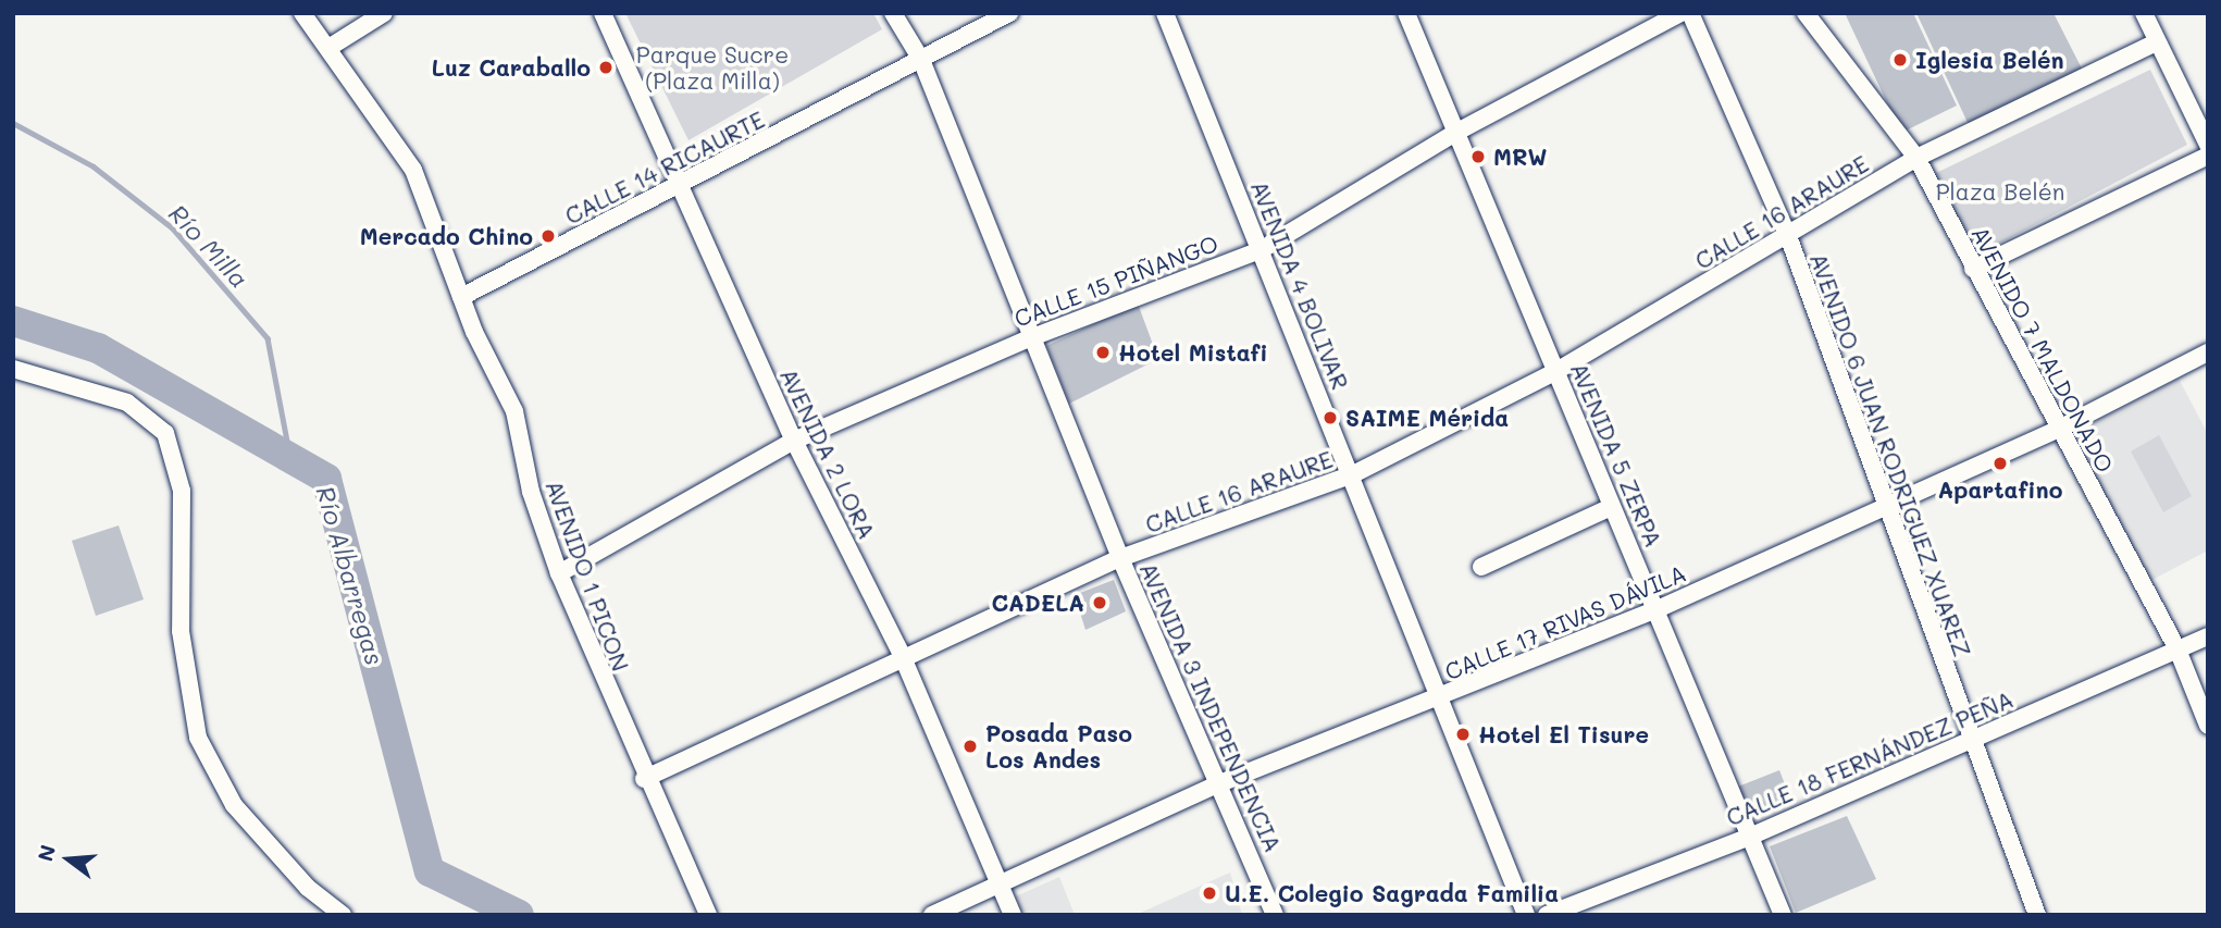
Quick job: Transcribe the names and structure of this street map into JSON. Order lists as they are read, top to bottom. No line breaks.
{"streets":{"street":["CALLE 14 RICAURTE","CALLE 16 ARAURE","CALLE 15 PIÑANGO","AVENIDA 4 BOLIVAR","AVENIDO 7 MALDONADO","AVENIDA 2 LORA","AVENIDA 5 ZERPA","AVENIDO 6 JUAN RODRIGUEZ XUAREZ","AVENIDO 1 PICON","CALLE 17 RIVAS DÁVILA","AVENIDA 3 INDEPENDENCIA","CALLE 18 FERNÁNDEZ PEÑA"]},"crossings":[["CALLE 14 RICAURTE","AVENIDA 2 LORA"],["CALLE 14 RICAURTE","AVENIDO 1 PICON"],["CALLE 14 RICAURTE","AVENIDA 3 INDEPENDENCIA"],["CALLE 16 ARAURE","AVENIDA 4 BOLIVAR"],["CALLE 16 ARAURE","AVENIDO 7 MALDONADO"],["CALLE 16 ARAURE","AVENIDA 2 LORA"],["CALLE 16 ARAURE","AVENIDA 5 ZERPA"],["CALLE 16 ARAURE","AVENIDO 6 JUAN RODRIGUEZ XUAREZ"],["CALLE 16 ARAURE","AVENIDO 1 PICON"],["CALLE 16 ARAURE","AVENIDA 3 INDEPENDENCIA"],["CALLE 15 PIÑANGO","AVENIDA 4 BOLIVAR"],["CALLE 15 PIÑANGO","AVENIDA 2 LORA"],["CALLE 15 PIÑANGO","AVENIDA 5 ZERPA"],["CALLE 15 PIÑANGO","AVENIDO 1 PICON"],["CALLE 15 PIÑANGO","AVENIDA 3 INDEPENDENCIA"],["AVENIDA 4 BOLIVAR","CALLE 17 RIVAS DÁVILA"],["AVENIDO 7 MALDONADO","CALLE 17 RIVAS DÁVILA"],["AVENIDO 7 MALDONADO","CALLE 18 FERNÁNDEZ PEÑA"],["AVENIDA 2 LORA","CALLE 17 RIVAS DÁVILA"],["AVENIDA 5 ZERPA","CALLE 17 RIVAS DÁVILA"],["AVENIDA 5 ZERPA","CALLE 18 FERNÁNDEZ PEÑA"],["AVENIDO 6 JUAN RODRIGUEZ XUAREZ","CALLE 17 RIVAS DÁVILA"],["AVENIDO 6 JUAN RODRIGUEZ XUAREZ","CALLE 18 FERNÁNDEZ PEÑA"],["CALLE 17 RIVAS DÁVILA","AVENIDA 3 INDEPENDENCIA"]],"water":["Río Milla","Río Albarregas"],"parks":["Parque Sucre (Plaza Milla)","Plaza Belén"],"places":["Iglesia Belén","Luz Caraballo","MRW","Mercado Chino","Hotel Mistafi","SAIME Mérida","Apartafino","CADELA","Hotel El Tisure","Posada Paso Los Andes","U.E. Colegio Sagrada Familia"],"north":"left"}
